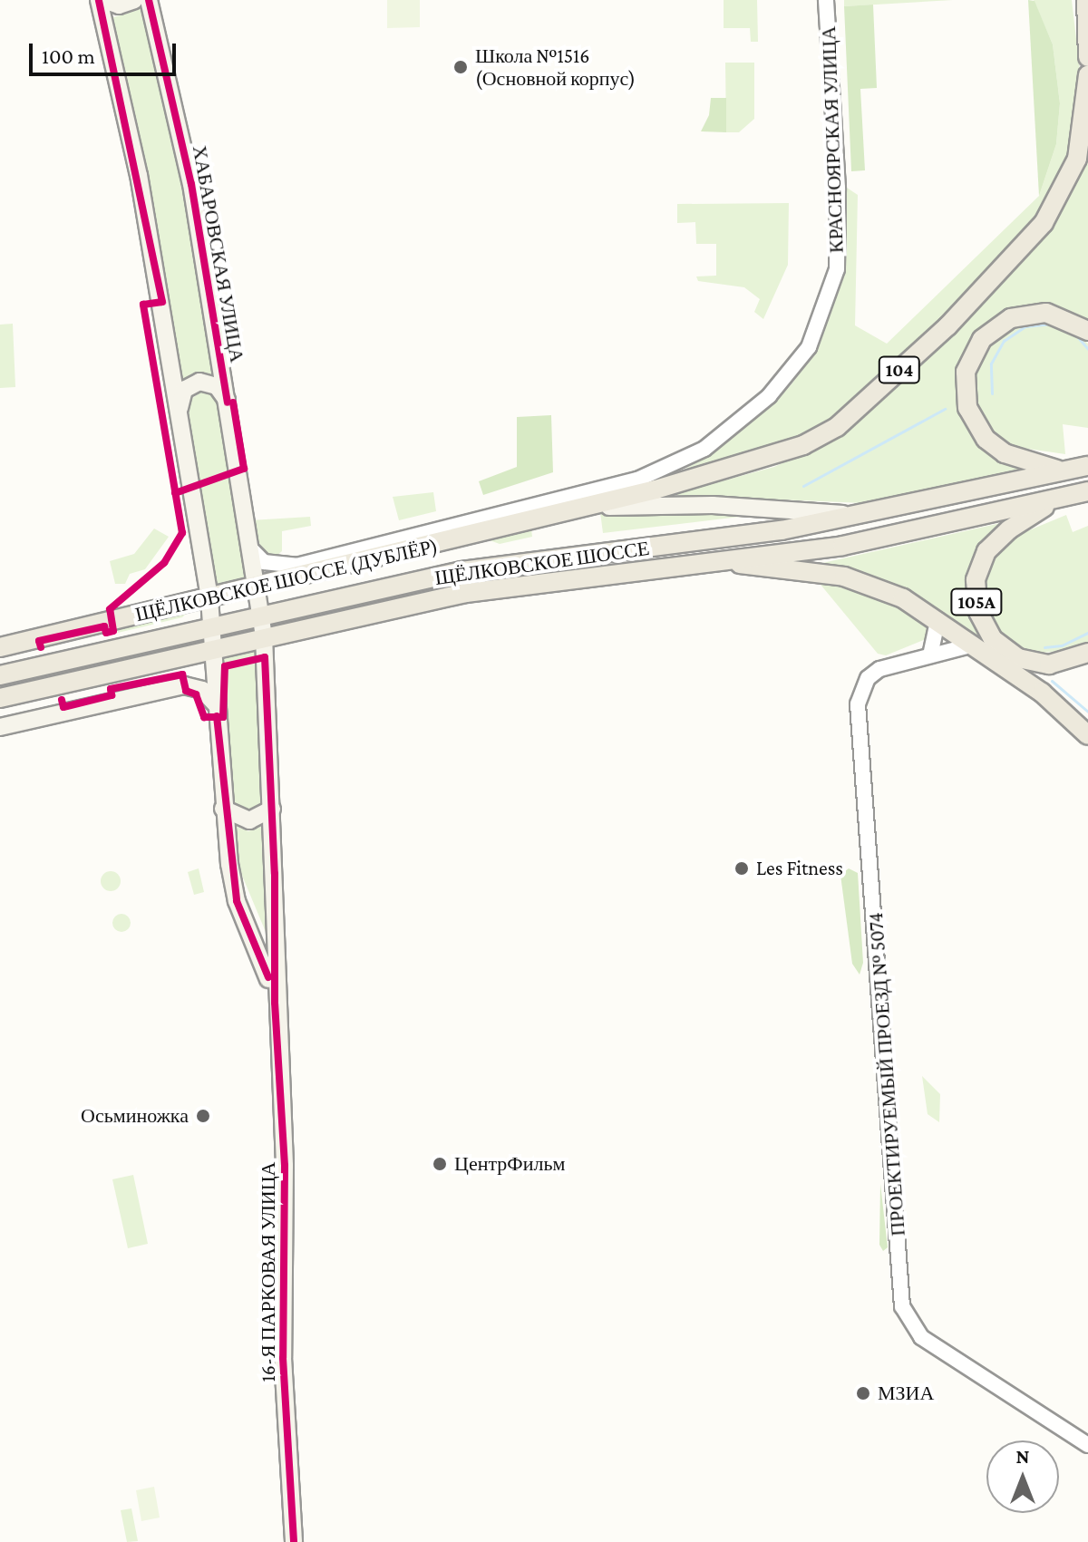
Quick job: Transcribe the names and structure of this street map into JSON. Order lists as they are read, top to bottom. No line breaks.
{"streets":{"main road":["ХАБАРОВСКАЯ УЛИЦА","104","ЩЁЛКОВСКОЕ ШОССЕ","ЩЁЛКОВСКОЕ ШОССЕ (ДУБЛЁР)","105A","16-Я ПАРКОВАЯ УЛИЦА"],"street":["КРАСНОЯРСКАЯ УЛИЦА","ПРОЕКТИРУЕМЫЙ ПРОЕЗД № 5074"]},"crossings":[["КРАСНОЯРСКАЯ УЛИЦА","ХАБАРОВСКАЯ УЛИЦА"],["ХАБАРОВСКАЯ УЛИЦА","ЩЁЛКОВСКОЕ ШОССЕ"],["ХАБАРОВСКАЯ УЛИЦА","ЩЁЛКОВСКОЕ ШОССЕ (ДУБЛЁР)"],["ХАБАРОВСКАЯ УЛИЦА","16-Я ПАРКОВАЯ УЛИЦА"],["104","ЩЁЛКОВСКОЕ ШОССЕ (ДУБЛЁР)"],["ЩЁЛКОВСКОЕ ШОССЕ","105A"],["ЩЁЛКОВСКОЕ ШОССЕ","16-Я ПАРКОВАЯ УЛИЦА"]],"places":["Школа №1516 (Основной корпус)","Les Fitness","Осьминожка","ЦентрФильм","МЗИА"],"scale_bar":"100 m","north":"top"}
